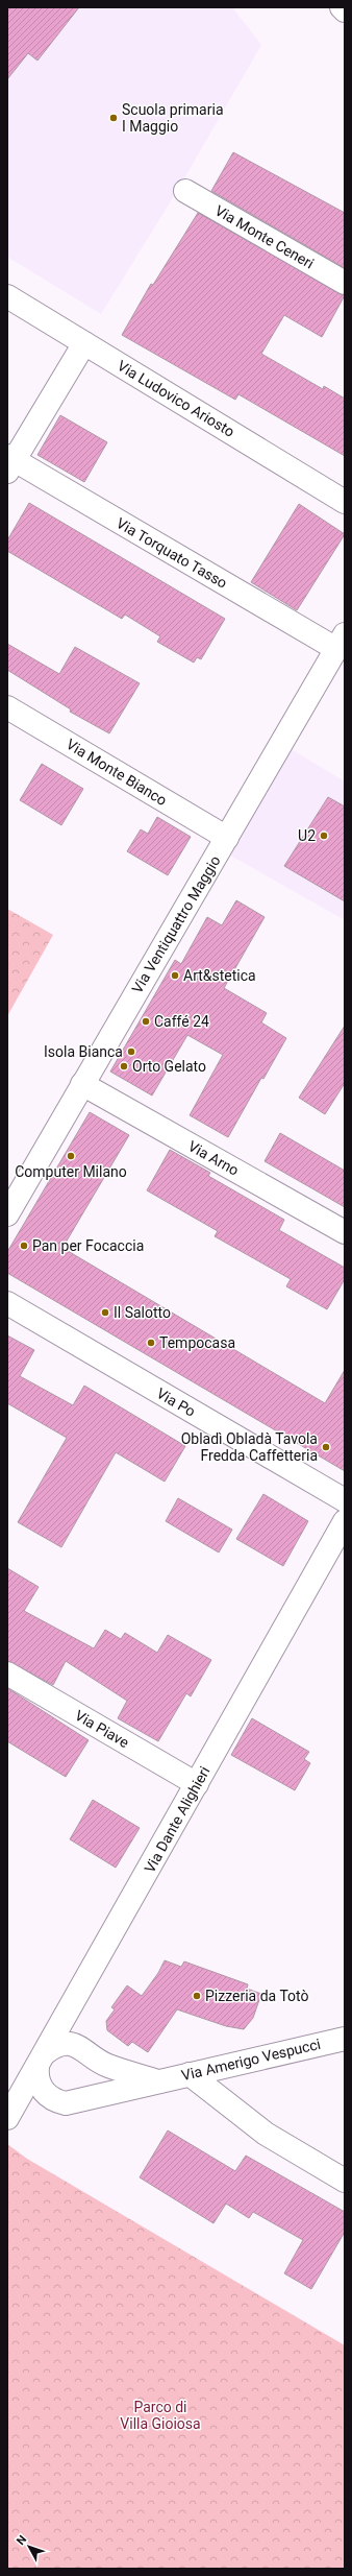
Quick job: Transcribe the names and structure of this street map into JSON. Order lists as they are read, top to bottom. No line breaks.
{"streets":{"main road":["Via Monte Ceneri","Via Ludovico Ariosto","Via Torquato Tasso","Via Monte Bianco","Via Ventiquattro Maggio","Via Arno","Via Po","Via Piave","Via Dante Alighieri","Via Amerigo Vespucci"]},"crossings":[["Via Torquato Tasso","Via Ventiquattro Maggio"],["Via Monte Bianco","Via Ventiquattro Maggio"],["Via Ventiquattro Maggio","Via Arno"],["Via Piave","Via Dante Alighieri"],["Via Dante Alighieri","Via Amerigo Vespucci"]],"parks":["Parco di Villa Gioiosa"],"places":["Scuola primaria I Maggio","U2","Art&stetica","Caffé 24","Isola Bianca","Orto Gelato","Computer Milano","Pan per Focaccia","Il Salotto","Tempocasa","Obladì Obladà Tavola Fredda Caffetteria","Pizzeria da Totò"],"north":"top left"}
